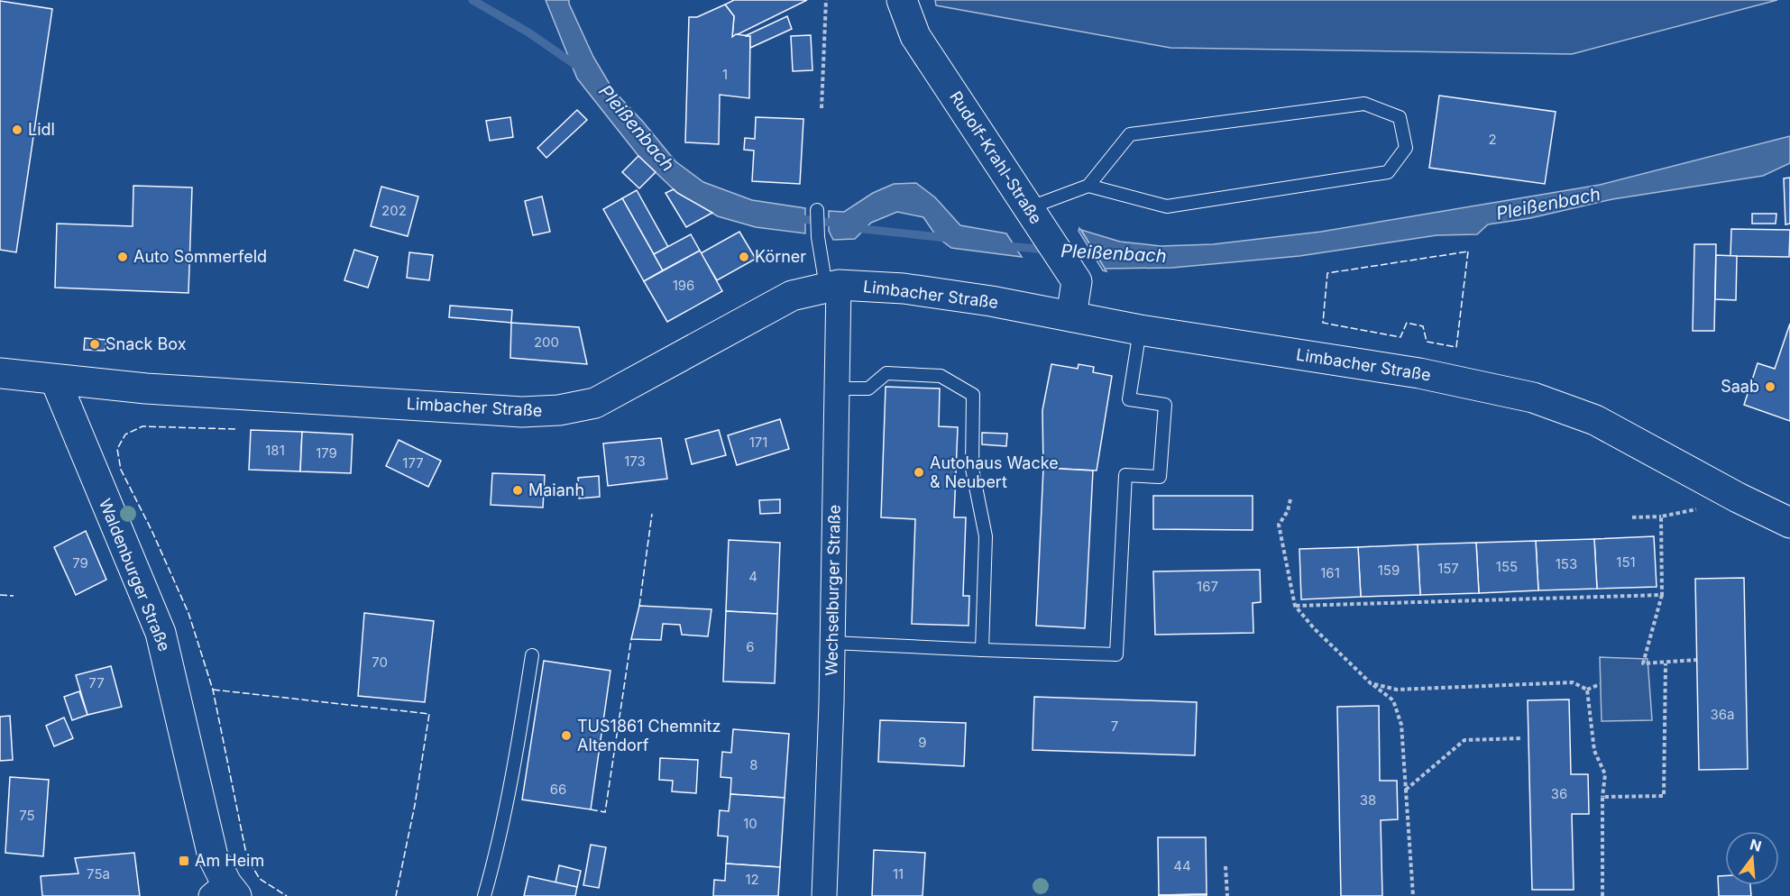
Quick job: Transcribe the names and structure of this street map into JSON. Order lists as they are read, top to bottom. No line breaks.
{"streets":{"main road":["Rudolf-Krahl-Straße","Limbacher Straße","Waldenburger Straße"],"street":["Wechselburger Straße"]},"crossings":[["Rudolf-Krahl-Straße","Limbacher Straße"],["Limbacher Straße","Waldenburger Straße"],["Limbacher Straße","Wechselburger Straße"]],"water":["Pleißenbach"],"places":{"other":["Lidl","Auto Sommerfeld","Körner","Snack Box","Saab","Autohaus Wacke & Neubert","Maianh","TUS1861 Chemnitz Altendorf"],"transit":["Am Heim"]},"house_numbers":["1","2","202","196","200","171","181","179","173","177","151","79","153","155","157","159","161","4","167","6","70","77","36a","7","9","8","66","36","38","75","10","44","75a","11","12"],"north":"top"}
